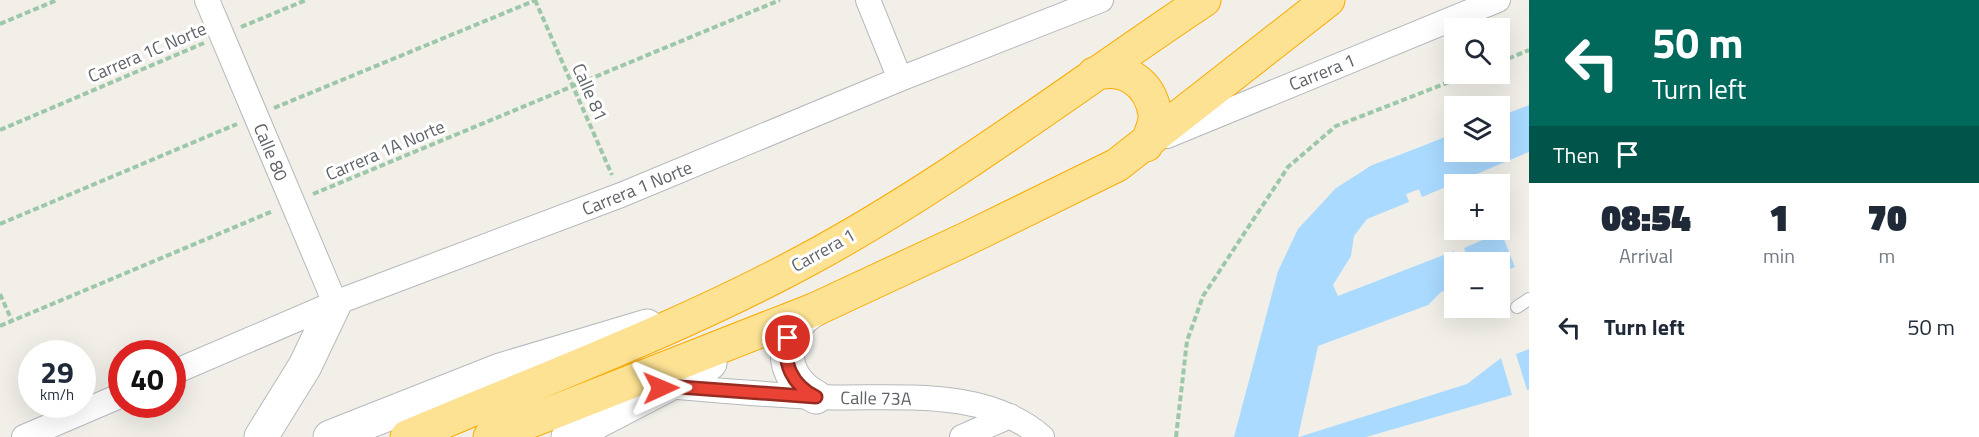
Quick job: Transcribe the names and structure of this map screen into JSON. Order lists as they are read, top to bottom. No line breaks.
{"streets":{"highway":["Carrera 1"],"street":["Calle 80","Carrera 1 Norte","Calle 73A"],"path":["Carrera 1C Norte","Calle 81","Carrera 1A Norte"]},"crossings":[["Carrera 1C Norte","Calle 80"],["Calle 81","Carrera 1A Norte"],["Calle 81","Carrera 1 Norte"],["Carrera 1A Norte","Calle 80"],["Calle 80","Carrera 1 Norte"]],"page":{"turn":["50 m","Turn left"],"map_buttons":["+","−"],"then":"Then","eta":["08:54","Arrival","1","min","70","m"],"list":[{"name":"Turn left","value":"50 m"}],"speed":"29 km/h","limit":"40"}}
